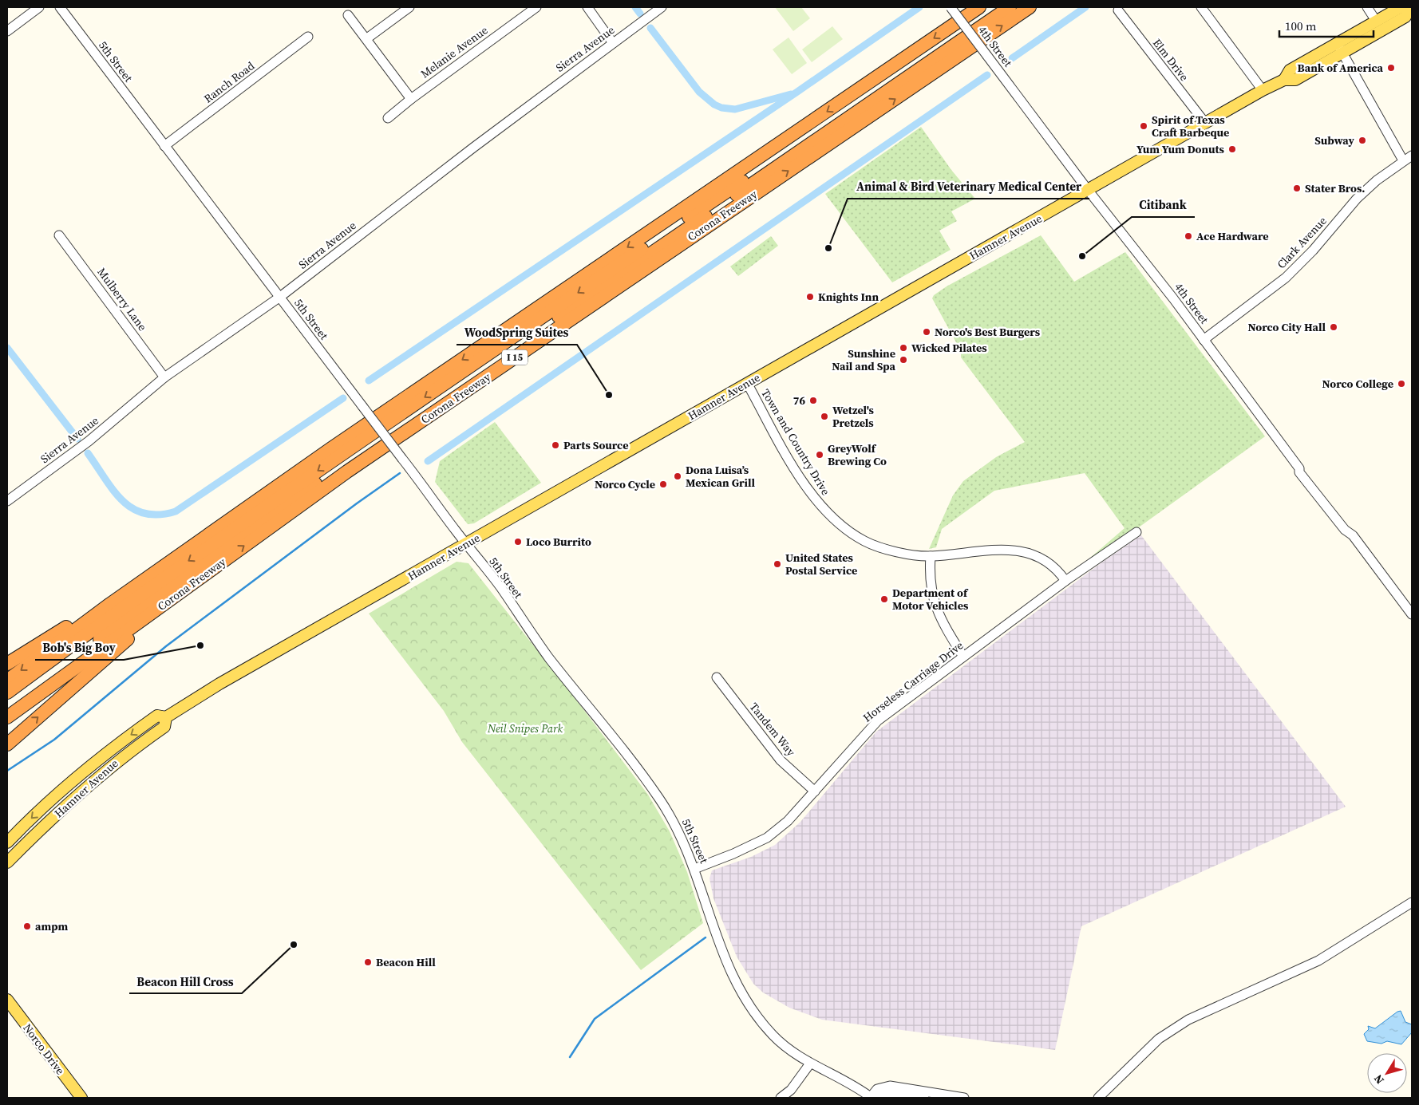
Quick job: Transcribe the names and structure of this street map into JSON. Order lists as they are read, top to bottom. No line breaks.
{"streets":{"highway":["Corona Freeway","I 15"],"main road":["Hamner Avenue","Norco Drive"],"street":["4th Street","Sierra Avenue","Melanie Avenue","Elm Drive","5th Street","Ranch Road","Clark Avenue","Mulberry Lane","Town and Country Drive","Horseless Carriage Drive","Tandem Way"]},"crossings":[["4th Street","Hamner Avenue"],["4th Street","Clark Avenue"],["Sierra Avenue","5th Street"],["Sierra Avenue","Mulberry Lane"],["Elm Drive","Hamner Avenue"],["5th Street","Ranch Road"],["5th Street","Hamner Avenue"],["5th Street","Horseless Carriage Drive"],["Corona Freeway","I 15"],["Hamner Avenue","Town and Country Drive"],["Town and Country Drive","Horseless Carriage Drive"],["Horseless Carriage Drive","Tandem Way"]],"parks":["Neil Snipes Park"],"places":["Bank of America","Spirit of Texas Craft Barbeque","Subway","Yum Yum Donuts","Stater Bros.","Ace Hardware","Animal & Bird Veterinary Medical Center","Citibank","Knights Inn","Norco City Hall","Norco's Best Burgers","Wicked Pilates","Sunshine Nail and Spa","Norco College","WoodSpring Suites","76","Wetzel's Pretzels","Parts Source","GreyWolf Brewing Co","Dona Luisa’s Mexican Grill","Norco Cycle","Loco Burrito","United States Postal Service","Department of Motor Vehicles","Bob's Big Boy","ampm","Beacon Hill Cross","Beacon Hill"],"scale_bar":"100 m","north":"bottom left"}
